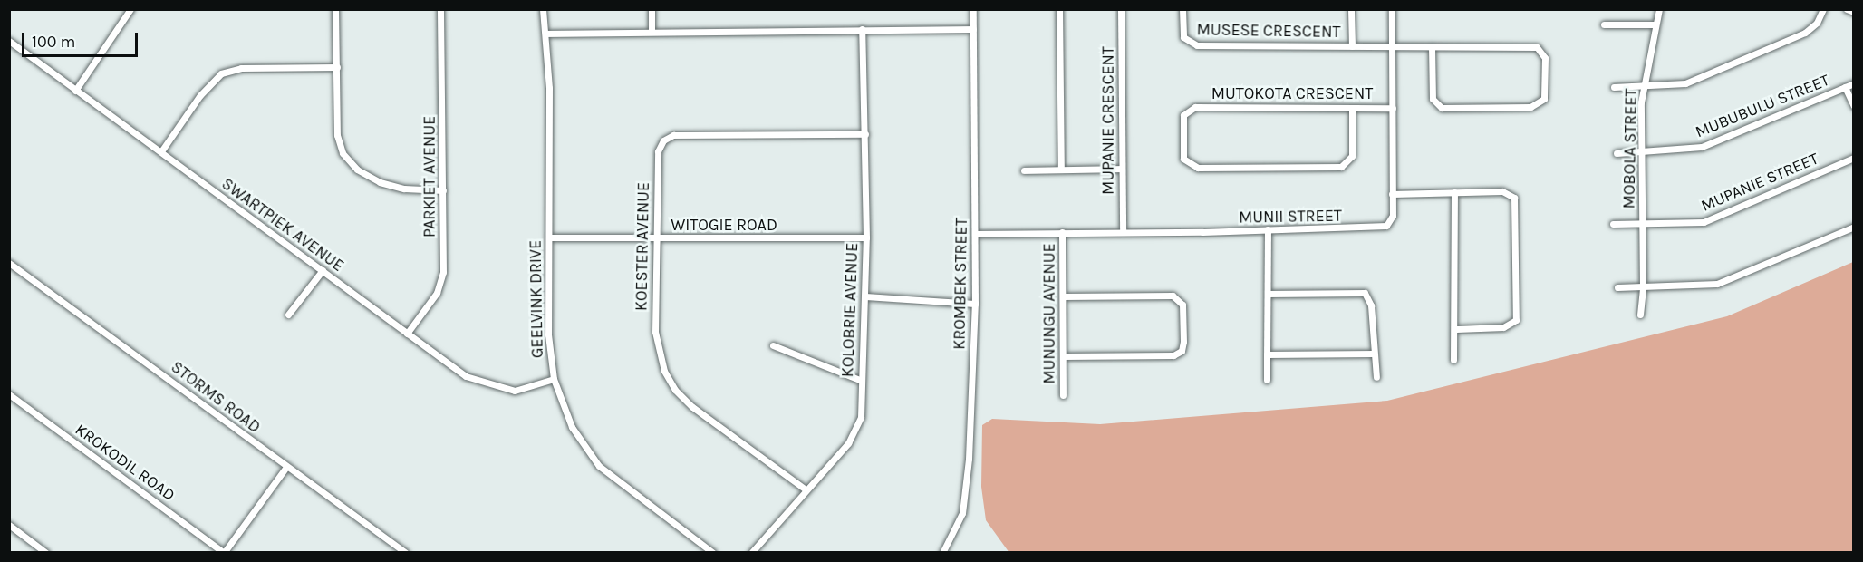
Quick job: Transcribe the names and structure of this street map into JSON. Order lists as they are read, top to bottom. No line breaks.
{"streets":{"street":["MUSESE CRESCENT","MUTOKOTA CRESCENT","MUBUBULU STREET","MUPANIE CRESCENT","MOBOLA STREET","PARKIET AVENUE","MUPANIE STREET","MUNII STREET","SWARTPIEK AVENUE","WITOGIE ROAD","KOESTER AVENUE","KROMBEK STREET","GEELVINK DRIVE","KOLOBRIE AVENUE","MUNUNGU AVENUE","STORMS ROAD","KROKODIL ROAD"]},"crossings":[["MUSESE CRESCENT","MUNII STREET"],["MUTOKOTA CRESCENT","MUNII STREET"],["MUBUBULU STREET","MOBOLA STREET"],["MUPANIE CRESCENT","MUNII STREET"],["MOBOLA STREET","MUPANIE STREET"],["PARKIET AVENUE","SWARTPIEK AVENUE"],["MUNII STREET","KROMBEK STREET"],["MUNII STREET","MUNUNGU AVENUE"],["SWARTPIEK AVENUE","GEELVINK DRIVE"],["WITOGIE ROAD","KOESTER AVENUE"],["WITOGIE ROAD","GEELVINK DRIVE"],["WITOGIE ROAD","KOLOBRIE AVENUE"],["KOESTER AVENUE","KOLOBRIE AVENUE"]],"scale_bar":"100 m"}
